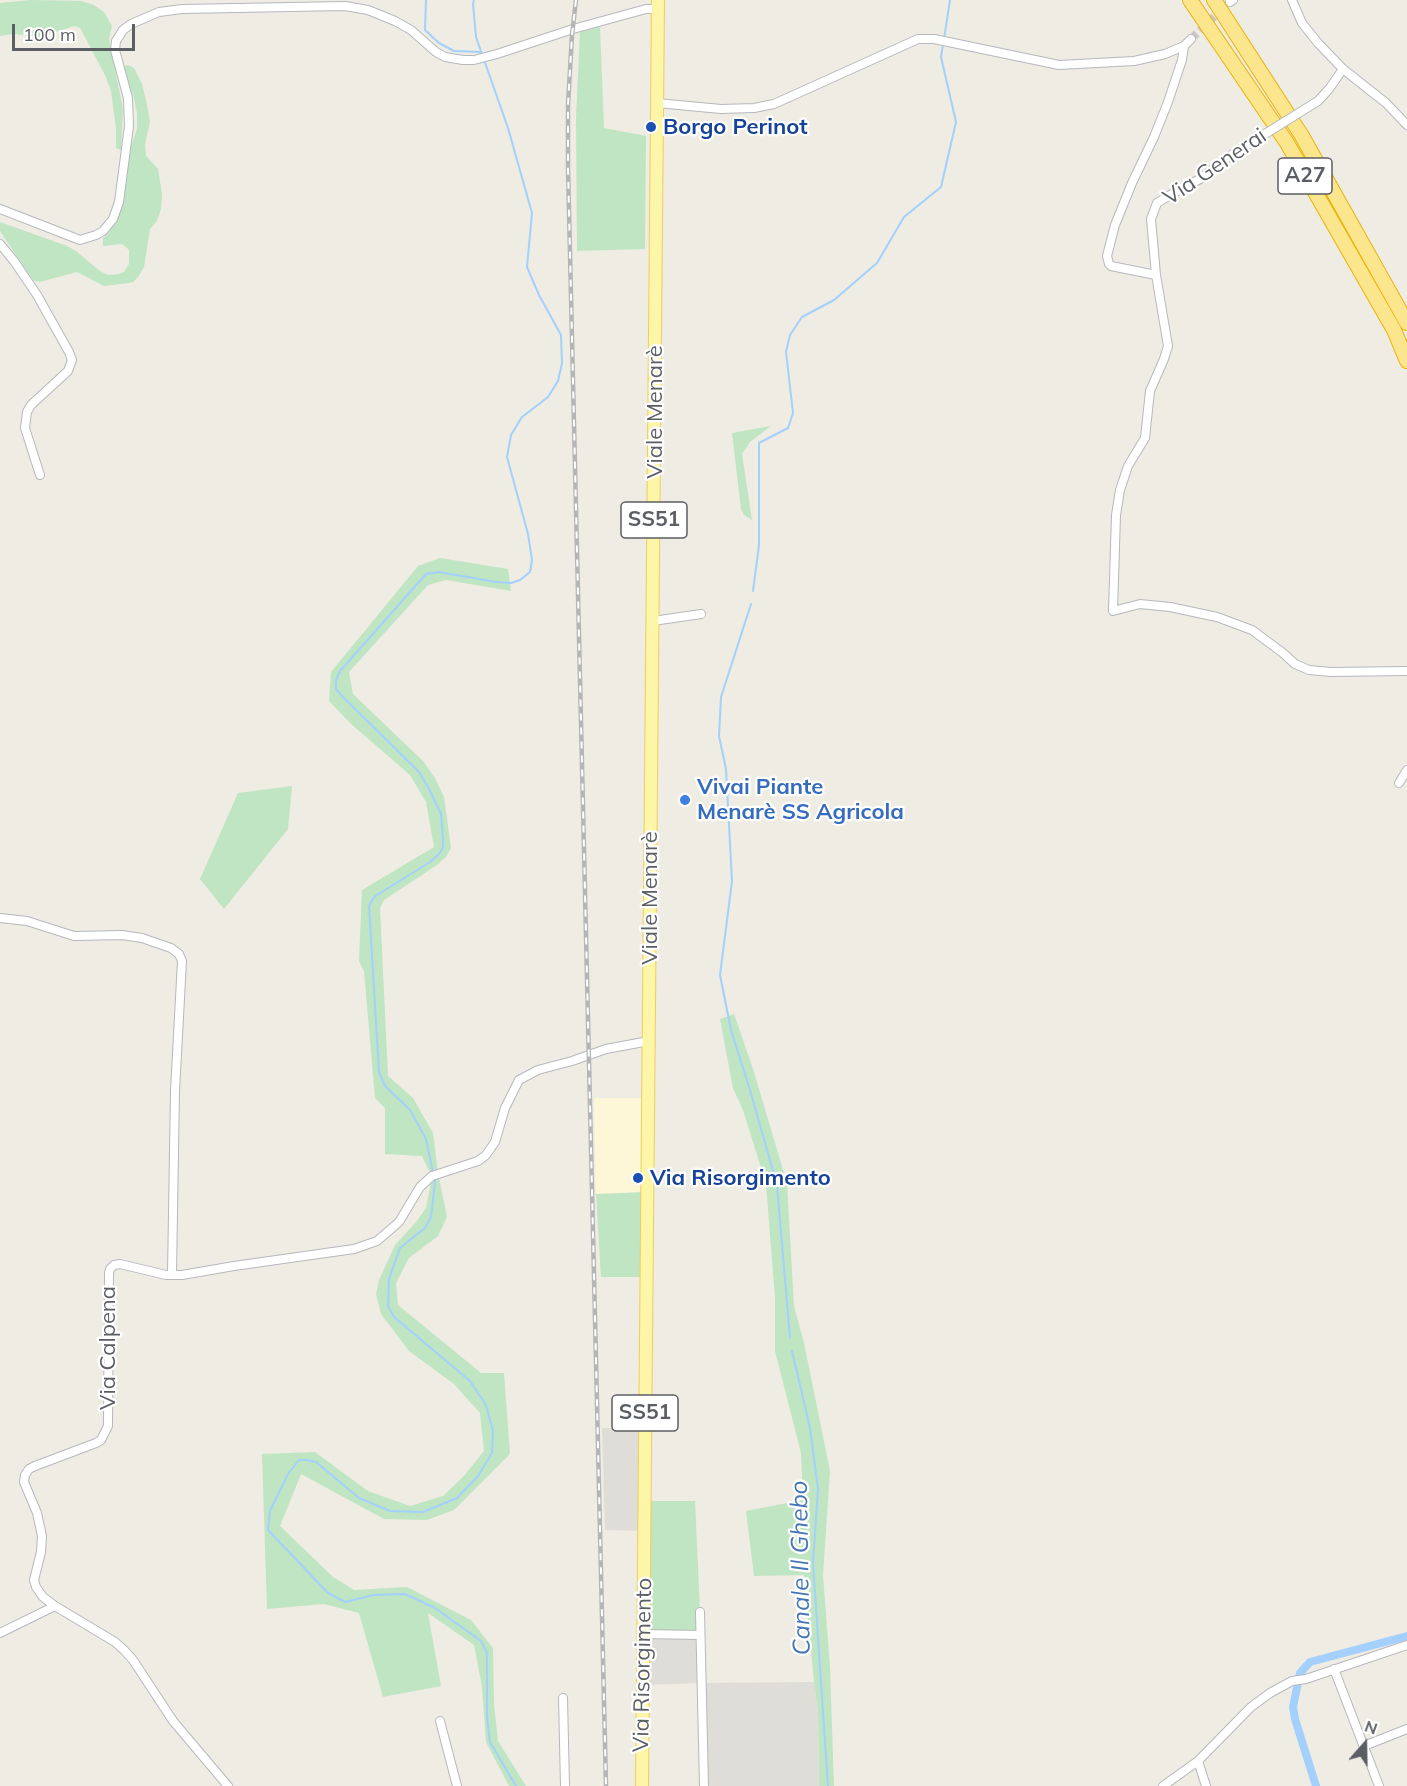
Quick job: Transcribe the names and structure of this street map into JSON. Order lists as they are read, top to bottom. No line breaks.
{"streets":{"highway":["A27"],"main road":["Viale Menarè","SS51","Via Risorgimento"],"street":["Via Generai","Via Calpena"]},"crossings":[["Viale Menarè","Via Calpena"],["Viale Menarè","Via Risorgimento"],["Via Calpena","Via Risorgimento"]],"water":["Canale Il Ghebo"],"places":["Borgo Perinot","Vivai Piante Menarè SS Agricola","Via Risorgimento"],"scale_bar":"100 m","north":"top"}
